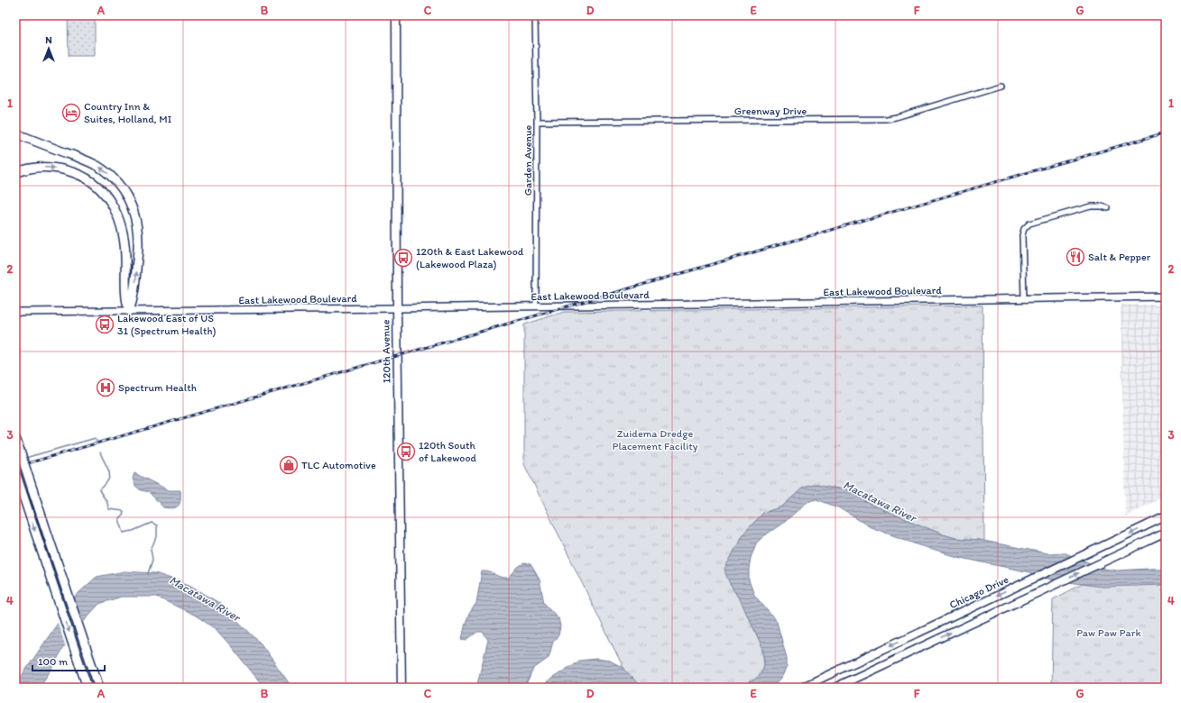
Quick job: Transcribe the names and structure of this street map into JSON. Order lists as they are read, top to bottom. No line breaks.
{"streets":{"main road":["East Lakewood Boulevard","120th Avenue","Chicago Drive"],"street":["Greenway Drive","Garden Avenue"]},"crossings":[["Greenway Drive","Garden Avenue"],["Garden Avenue","East Lakewood Boulevard"],["East Lakewood Boulevard","120th Avenue"]],"water":["Macatawa River"],"parks":["Zuidema Dredge Placement Facility","Paw Paw Park"],"places":{"hotel":["Country Inn & Suites, Holland, MI"],"restaurant":["Salt & Pepper"],"bus stop":["120th & East Lakewood (Lakewood Plaza)","Lakewood East of US 31 (Spectrum Health)","120th South of Lakewood"],"hospital":["Spectrum Health"],"shop":["TLC Automotive"]},"scale_bar":"100 m","north":"top","grid":{"columns":["A","B","C","D","E","F","G"],"rows":["1","2","3","4"]}}
